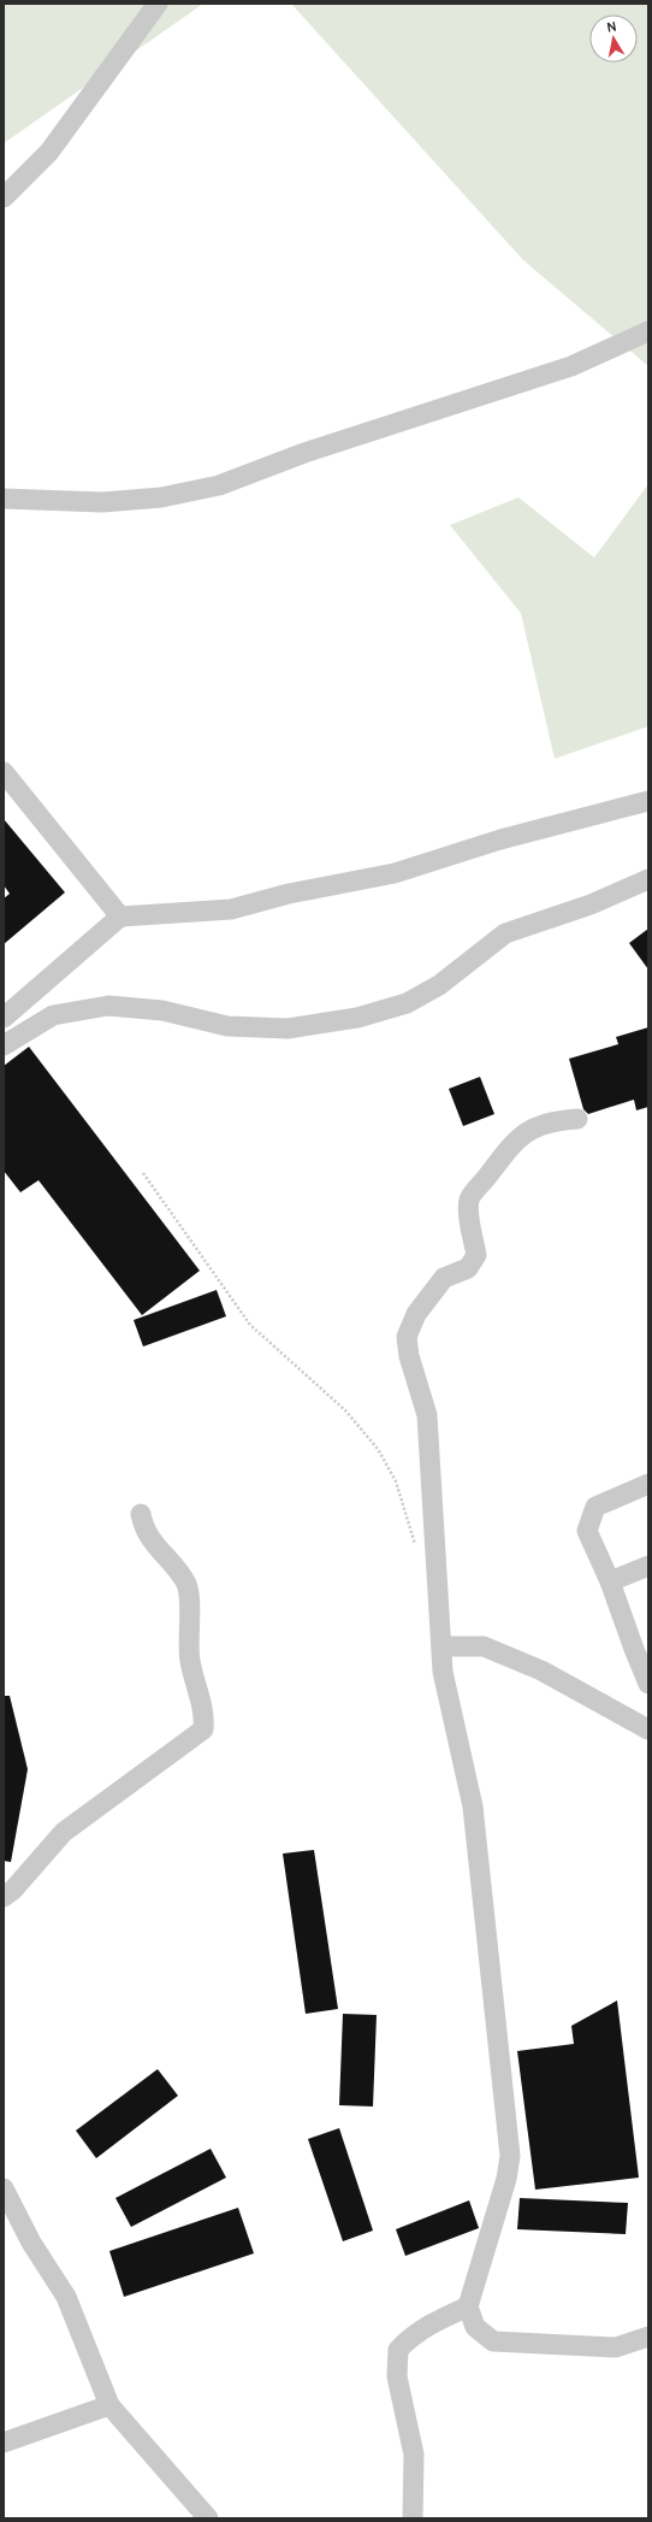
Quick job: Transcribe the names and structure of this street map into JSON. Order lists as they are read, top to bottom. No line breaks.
{"north":"top"}
